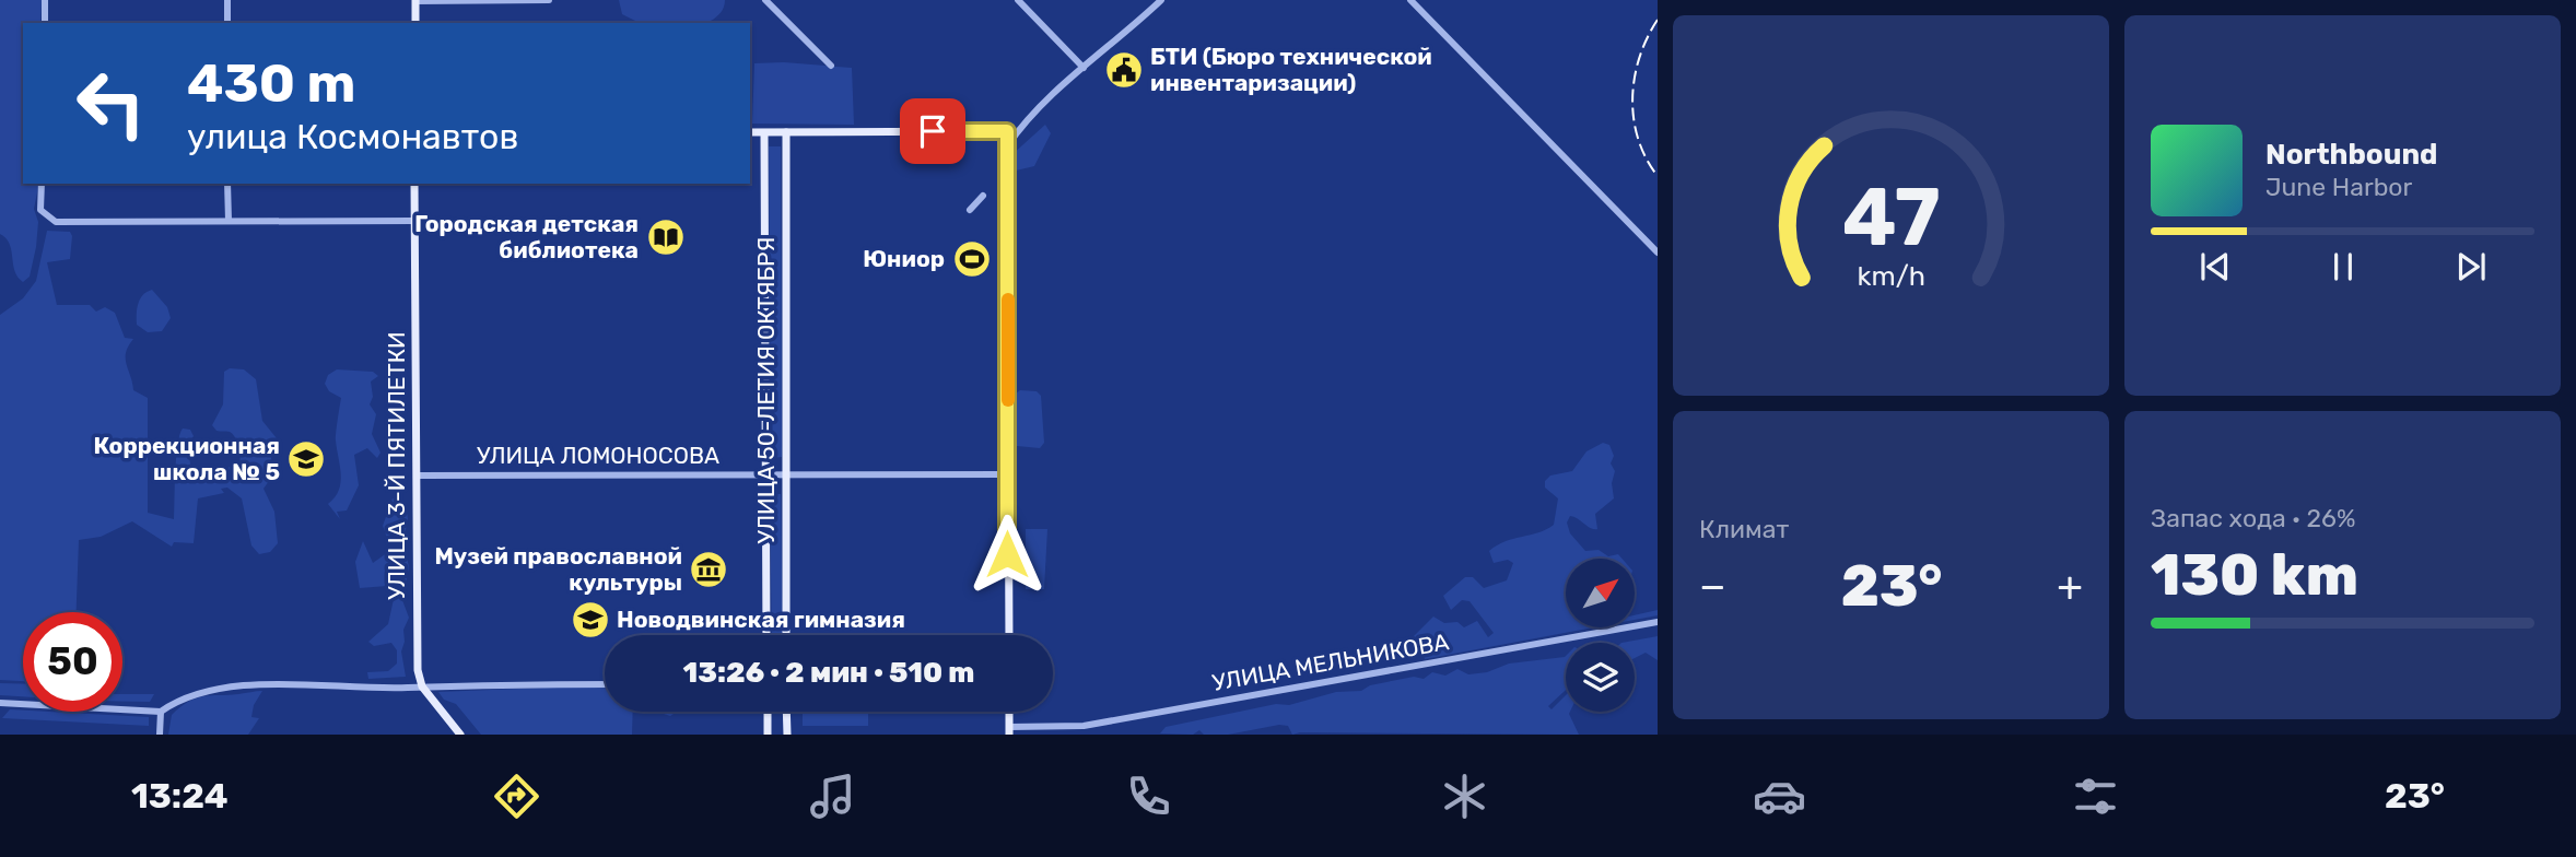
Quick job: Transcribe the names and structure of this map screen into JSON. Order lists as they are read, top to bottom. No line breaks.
{"streets":{"main road":["УЛИЦА 50-ЛЕТИЯ ОКТЯБРЯ","УЛИЦА 3-Й ПЯТИЛЕТКИ"],"street":["УЛИЦА ЛОМОНОСОВА","УЛИЦА МЕЛЬНИКОВА"]},"crossings":[["УЛИЦА 50-ЛЕТИЯ ОКТЯБРЯ","УЛИЦА ЛОМОНОСОВА"],["УЛИЦА ЛОМОНОСОВА","УЛИЦА 3-Й ПЯТИЛЕТКИ"]],"places":{"public building":["БТИ (Бюро технической инвентаризации)"],"library":["Городская детская библиотека"],"sports":["Юниор"],"school or university":["Коррекционная школа № 5","Новодвинская гимназия"],"museum":["Музей православной культуры"]},"north":"top right","page":{"turn":["430 m","улица Космонавтов"],"song":["Northbound","June Harbor"],"tile":["Климат",["Запас хода · 26%","130 km"]],"heat":["−","23°","+"],"limit":"50","trip":"13:26 · 2 мин · 510 m","tabs":["13:24","23°"],"gauge":["47","km/h"]}}
